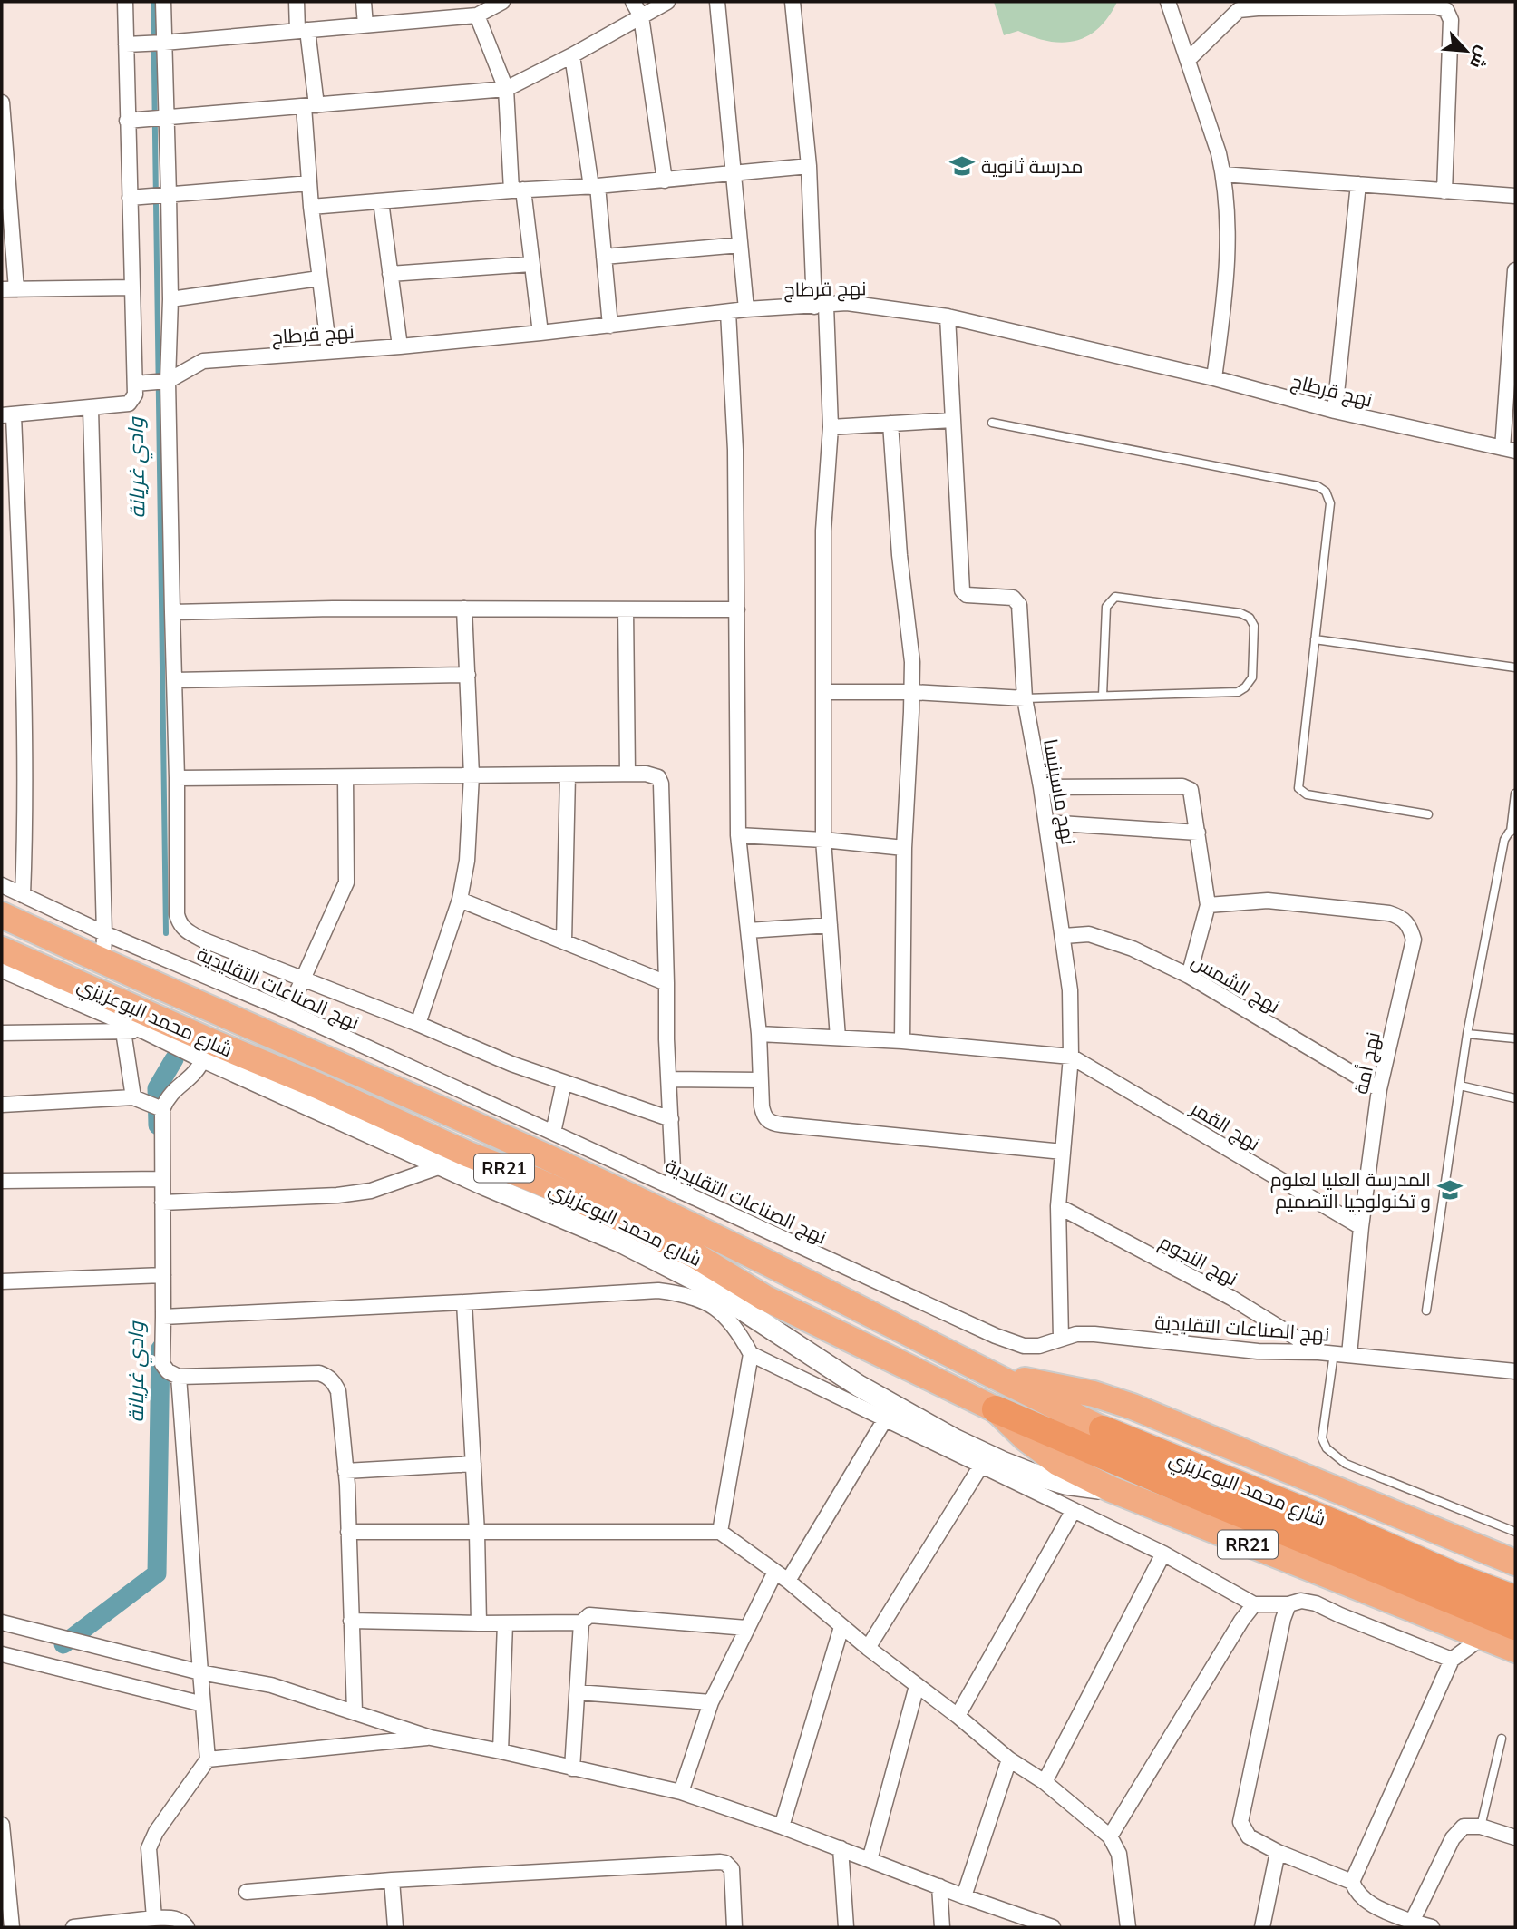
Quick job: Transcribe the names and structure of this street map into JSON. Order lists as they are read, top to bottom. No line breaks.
{"streets":{"highway":["شارع محمد البوعزيزي","RR21"],"street":["نهج قرطاج","نهج ماسينيسا","نهج الشمس","نهج الصناعات التقليدية","نهج أمة","نهج القمر","نهج النجوم"]},"crossings":[["نهج ماسينيسا","نهج الشمس"],["نهج ماسينيسا","نهج الصناعات التقليدية"],["نهج ماسينيسا","نهج القمر"],["نهج ماسينيسا","نهج النجوم"],["نهج الشمس","نهج أمة"],["نهج الصناعات التقليدية","نهج أمة"],["نهج الصناعات التقليدية","نهج النجوم"],["نهج أمة","نهج القمر"]],"water":["وادي غريانة"],"places":{"school or university":["مدرسة ثانوية","المدرسة العليا لعلوم و تكنولوجيا التصميم"]},"north":"bottom right"}
